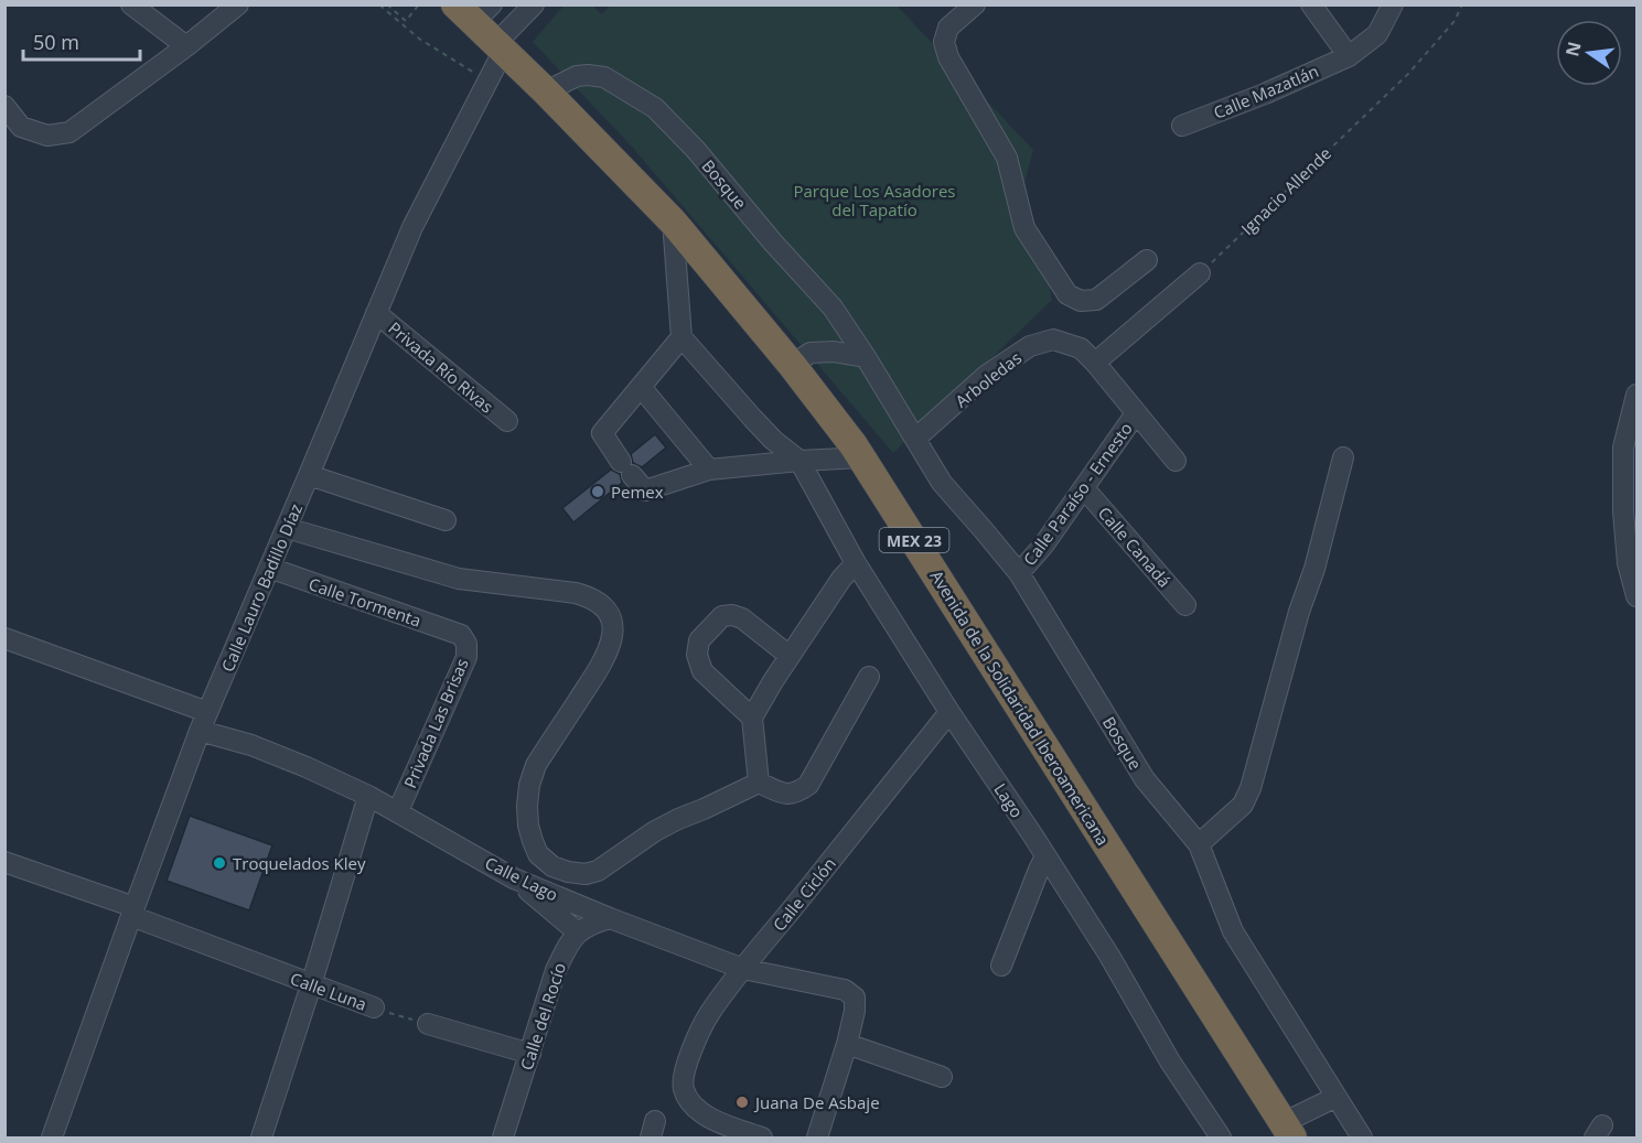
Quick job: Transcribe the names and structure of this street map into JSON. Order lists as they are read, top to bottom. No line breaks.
{"streets":{"highway":["MEX 23","Avenida de la Solidaridad Iberoamericana"],"street":["Calle Mazatlán","Bosque","Privada Río Rivas","Arboledas","Calle Paraíso - Ernesto","Calle Canadá","Calle Lauro Badillo Díaz","Calle Tormenta","Privada Las Brisas","Lago","Calle Lago","Calle Ciclón","Calle Luna","Calle del Rocío"],"path":["Ignacio Allende"]},"crossings":[["Bosque","Arboledas"],["Bosque","Calle Paraíso - Ernesto"],["Bosque","Avenida de la Solidaridad Iberoamericana"],["Privada Río Rivas","Calle Lauro Badillo Díaz"],["Arboledas","Calle Paraíso - Ernesto"],["Calle Paraíso - Ernesto","Calle Canadá"],["Calle Lauro Badillo Díaz","Calle Tormenta"],["Calle Lauro Badillo Díaz","Avenida de la Solidaridad Iberoamericana"],["Calle Lauro Badillo Díaz","Calle Lago"],["Calle Lauro Badillo Díaz","Calle Luna"],["Calle Tormenta","Privada Las Brisas"],["Privada Las Brisas","Calle Lago"],["Lago","Calle Ciclón"],["Calle Lago","Calle Ciclón"]],"parks":["Parque Los Asadores del Tapatío"],"places":["Pemex","Troquelados Kley","Juana De Asbaje"],"scale_bar":"50 m","north":"left"}
